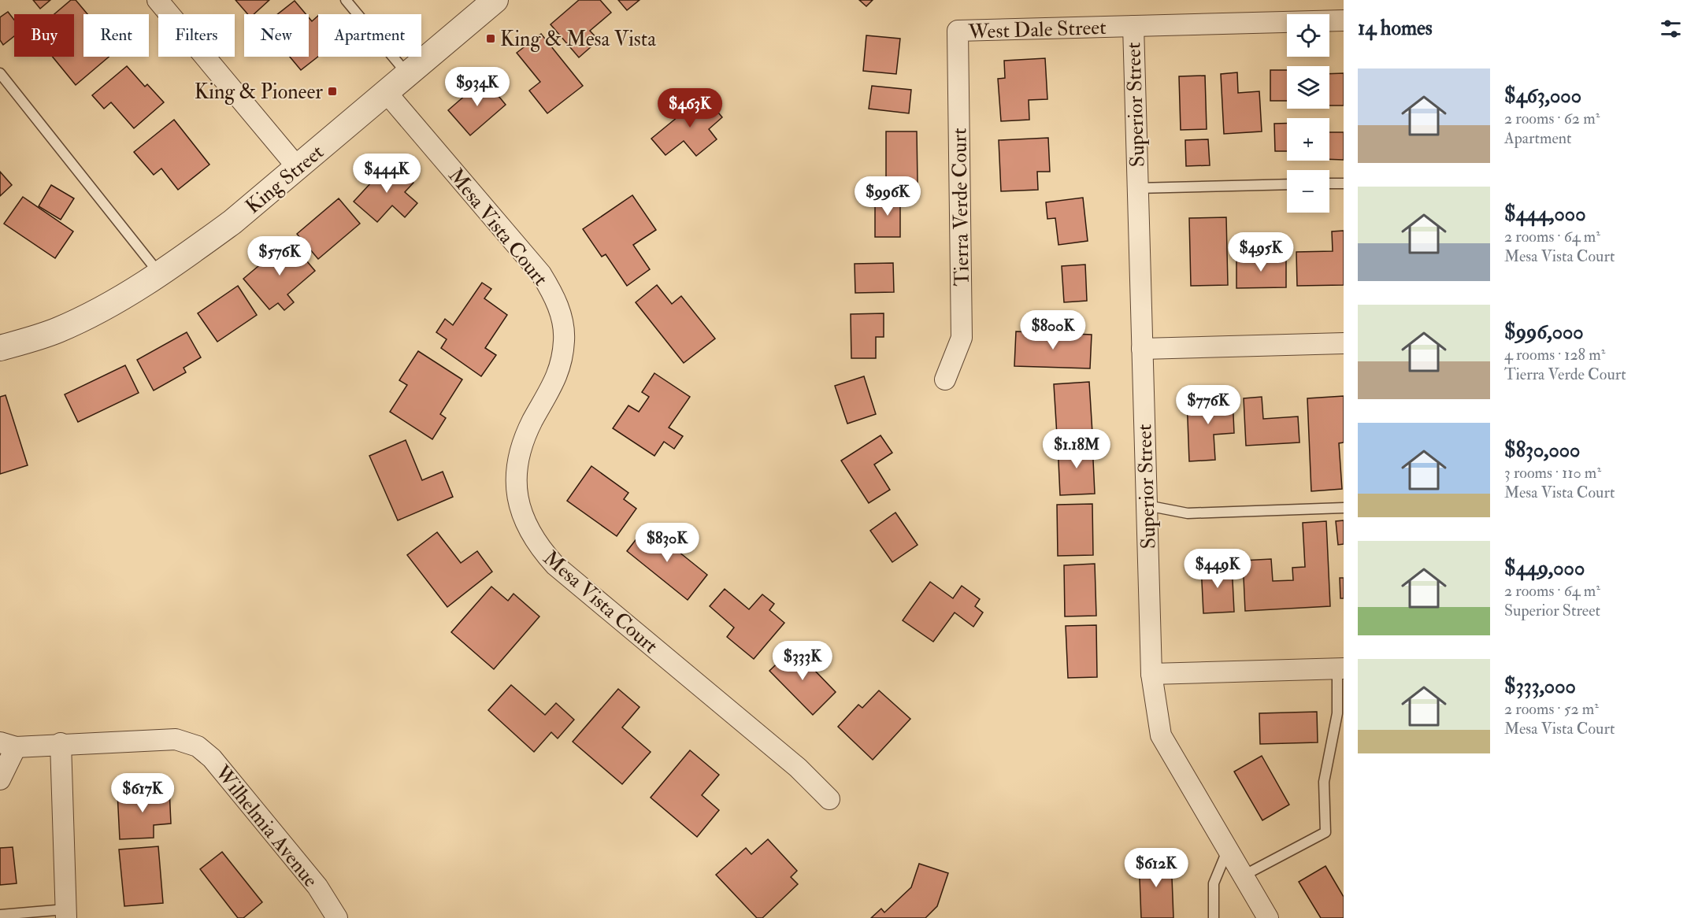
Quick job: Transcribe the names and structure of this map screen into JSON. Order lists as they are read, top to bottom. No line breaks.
{"streets":{"street":["West Dale Street","Superior Street","King Street","Tierra Verde Court","Mesa Vista Court","Wilhelmia Avenue"]},"crossings":[["West Dale Street","Superior Street"],["West Dale Street","Tierra Verde Court"],["King Street","Mesa Vista Court"]],"places":{"transit":["King & Mesa Vista","King & Pioneer"]},"page":{"heading":"14 homes","map_buttons":["+","−"],"chip":["Buy","Rent","Filters","New","Apartment"],"list":[{"name":"$463,000","note":"2 rooms · 62 m² · Apartment"},{"name":"$444,000","note":"2 rooms · 64 m² · Mesa Vista Court"},{"name":"$996,000","note":"4 rooms · 128 m² · Tierra Verde Court"},{"name":"$830,000","note":"3 rooms · 110 m² · Mesa Vista Court"},{"name":"$449,000","note":"2 rooms · 64 m² · Superior Street"},{"name":"$333,000","note":"2 rooms · 52 m² · Mesa Vista Court"}],"price":["$934K","$463K","$444K","$996K","$495K","$576K","$800K","$776K","$1.18M","$830K","$449K","$333K","$617K","$612K"]}}
